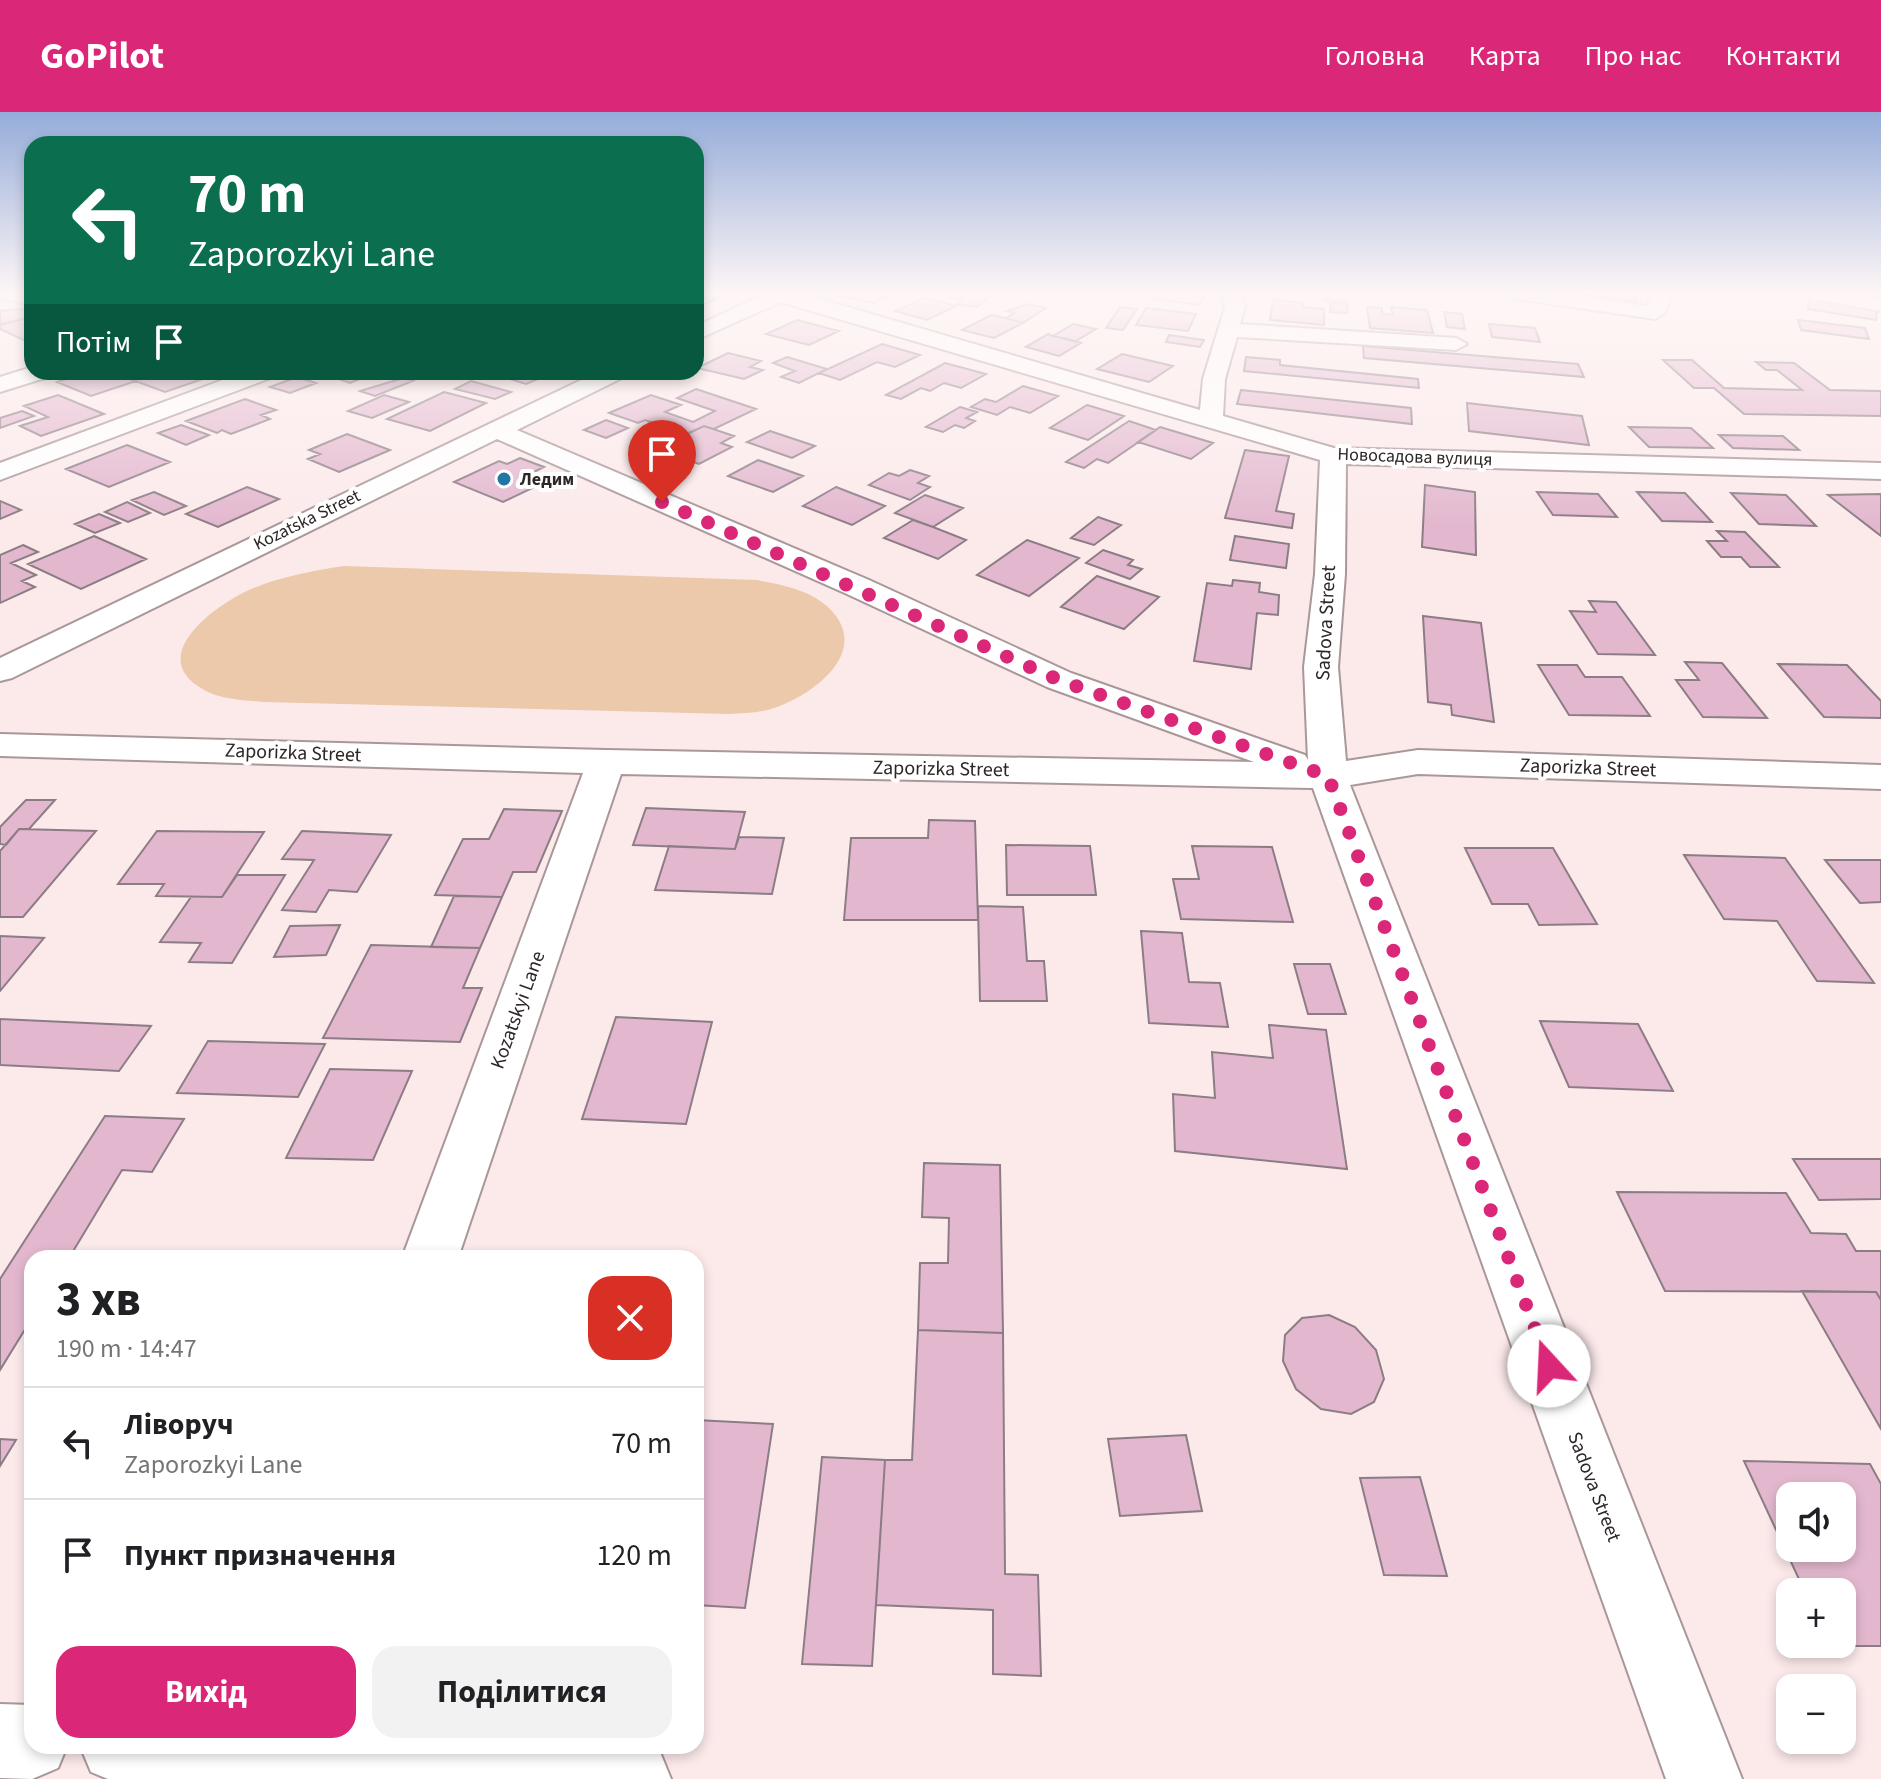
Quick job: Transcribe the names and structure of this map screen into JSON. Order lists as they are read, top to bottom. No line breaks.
{"streets":{"street":["Новосадова вулиця","Kozatska Street","Sadova Street","Zaporizka Street","Kozatskyi Lane"]},"crossings":[["Новосадова вулиця","Sadova Street"],["Sadova Street","Zaporizka Street"],["Zaporizka Street","Kozatskyi Lane"]],"places":["Ледим"],"page":{"header":"GoPilot","nav":["Головна","Карта","Про нас","Контакти"],"turn":["70 m","Zaporozkyi Lane"],"then":"Потім","heading":["3 хв","190 m · 14:47"],"list":[{"name":"Ліворуч","note":"Zaporozkyi Lane","value":"70 m"},{"name":"Пункт призначення","value":"120 m"}],"map_buttons":["+","−"],"buttons":["Вихід","Поділитися"]}}
